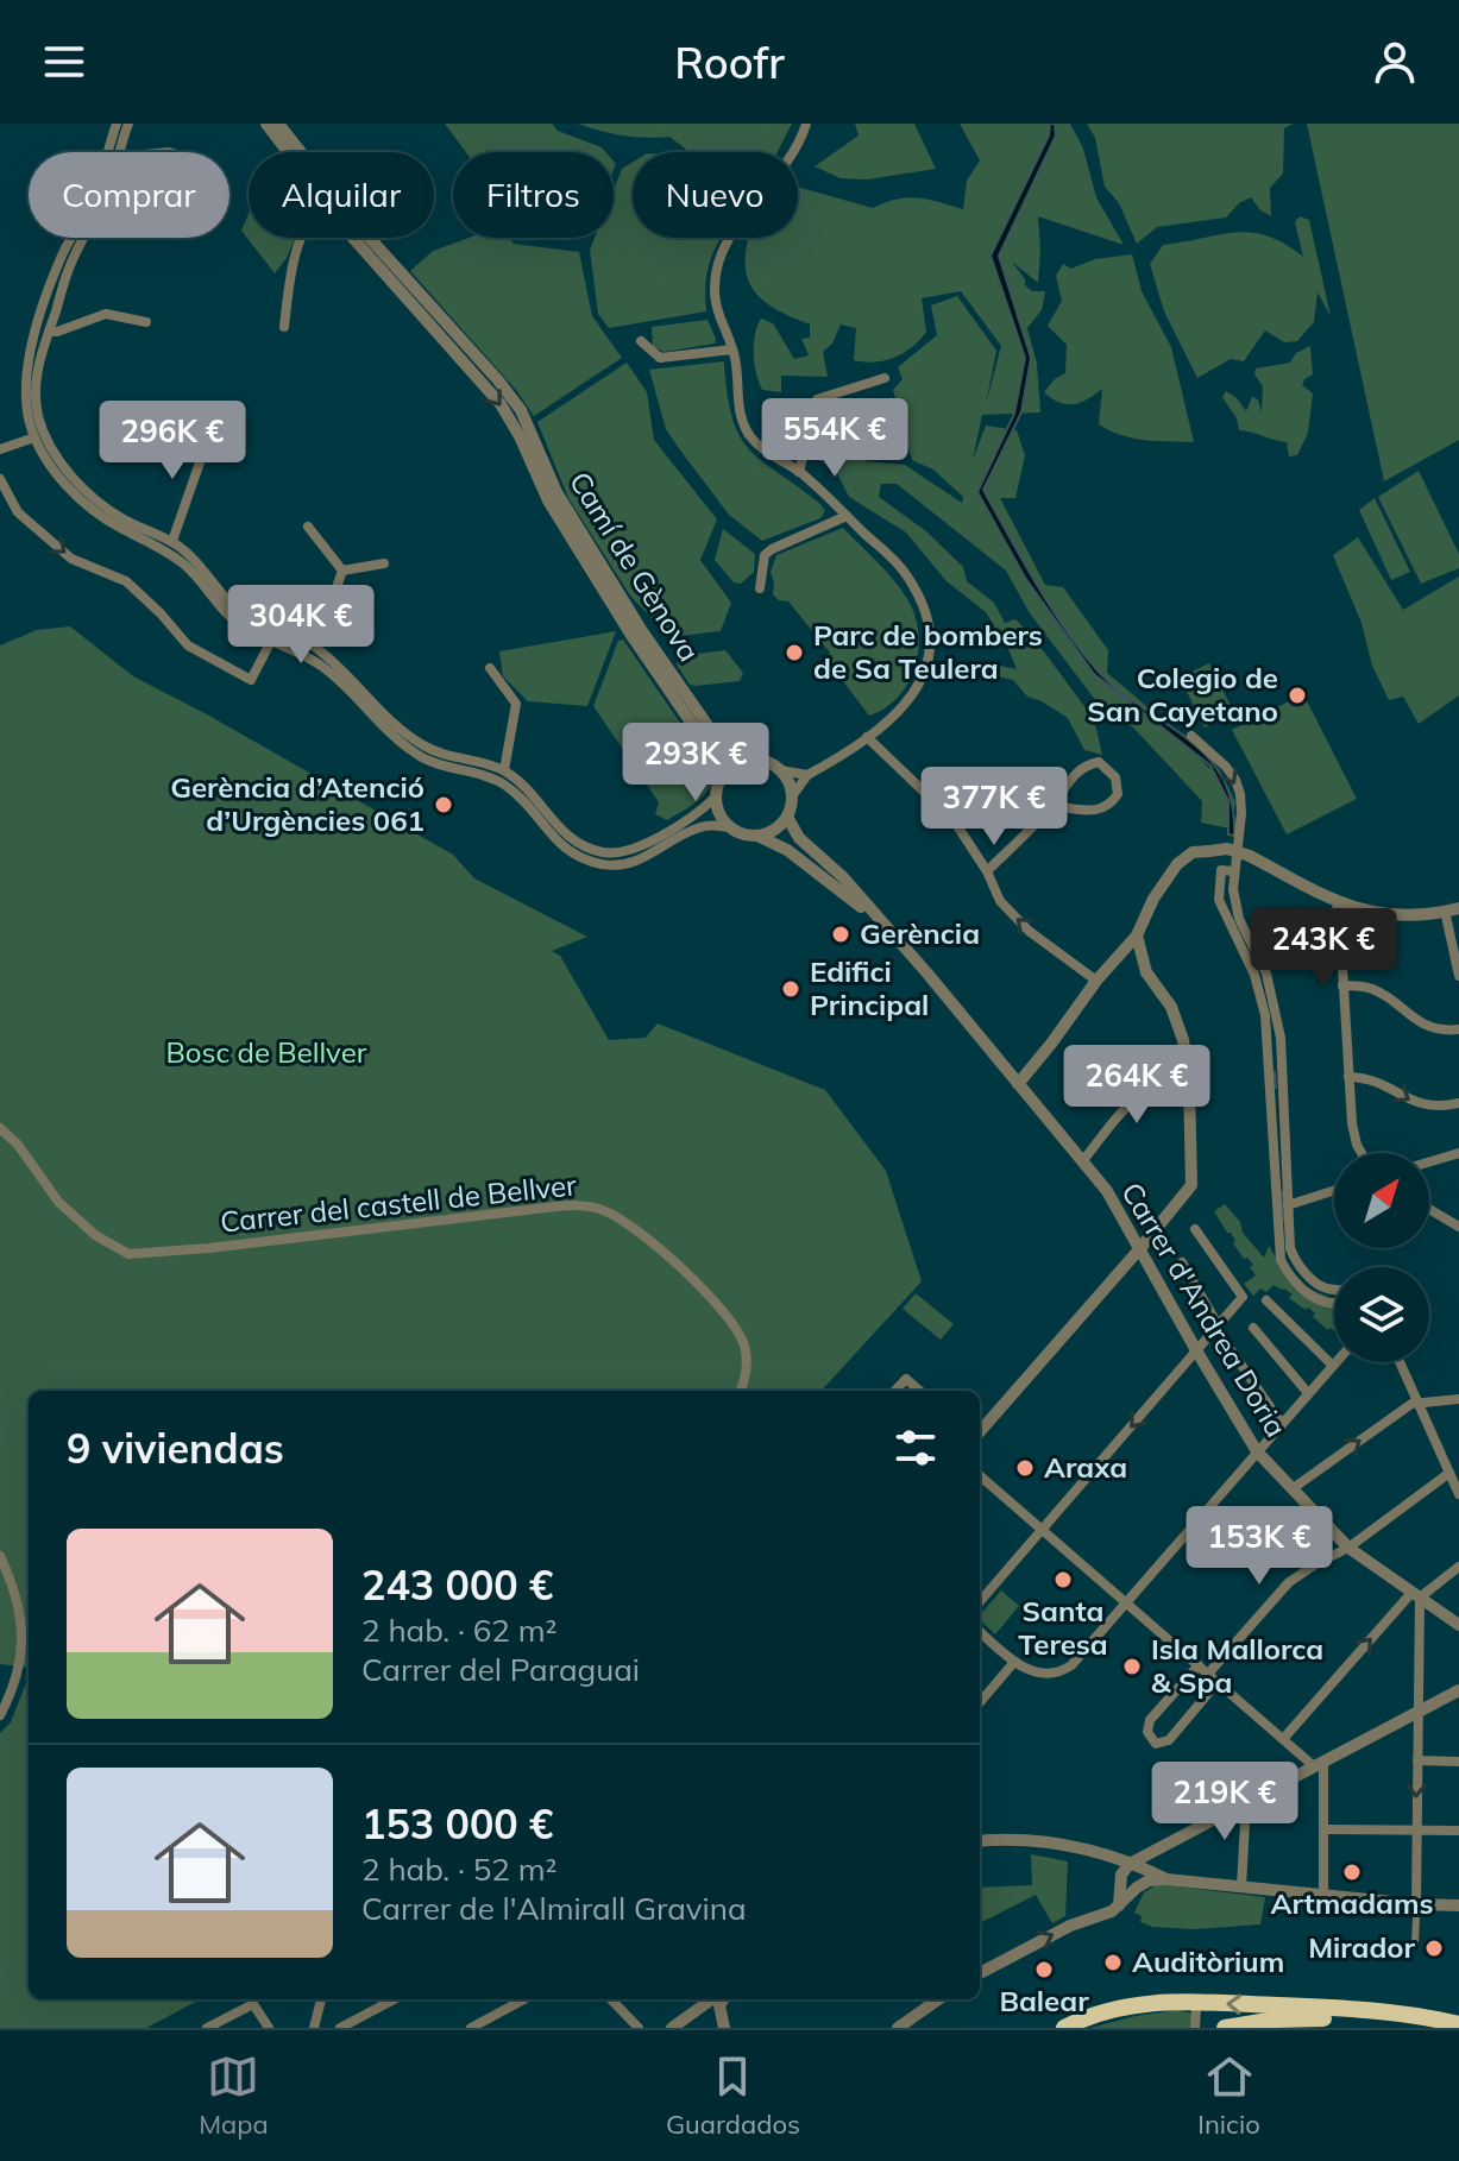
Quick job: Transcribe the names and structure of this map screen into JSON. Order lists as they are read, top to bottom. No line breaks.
{"streets":{"street":["Camí de Gènova","Carrer del castell de Bellver","Carrer d'Andrea Doria"]},"crossings":[["Camí de Gènova","Carrer d'Andrea Doria"]],"parks":["Bosc de Bellver"],"places":["Parc de bombers de Sa Teulera","Colegio de San Cayetano","Gerència d’Atenció d’Urgències 061","Gerència","Edifici Principal","Araxa","Santa Teresa","Isla Mallorca & Spa","Artmadams","Mirador","Auditòrium","Balear"],"north":"top right","page":{"header":"Roofr","chip":["Comprar","Alquilar","Filtros","Nuevo"],"price":["554K €","296K €","304K €","293K €","377K €","243K €","264K €","153K €","219K €"],"heading":"9 viviendas","list":[{"name":"243 000 €","note":"2 hab. · 62 m² · Carrer del Paraguai"},{"name":"153 000 €","note":"2 hab. · 52 m² · Carrer de l'Almirall Gravina"}],"tabs":["Mapa","Guardados","Inicio"]}}
